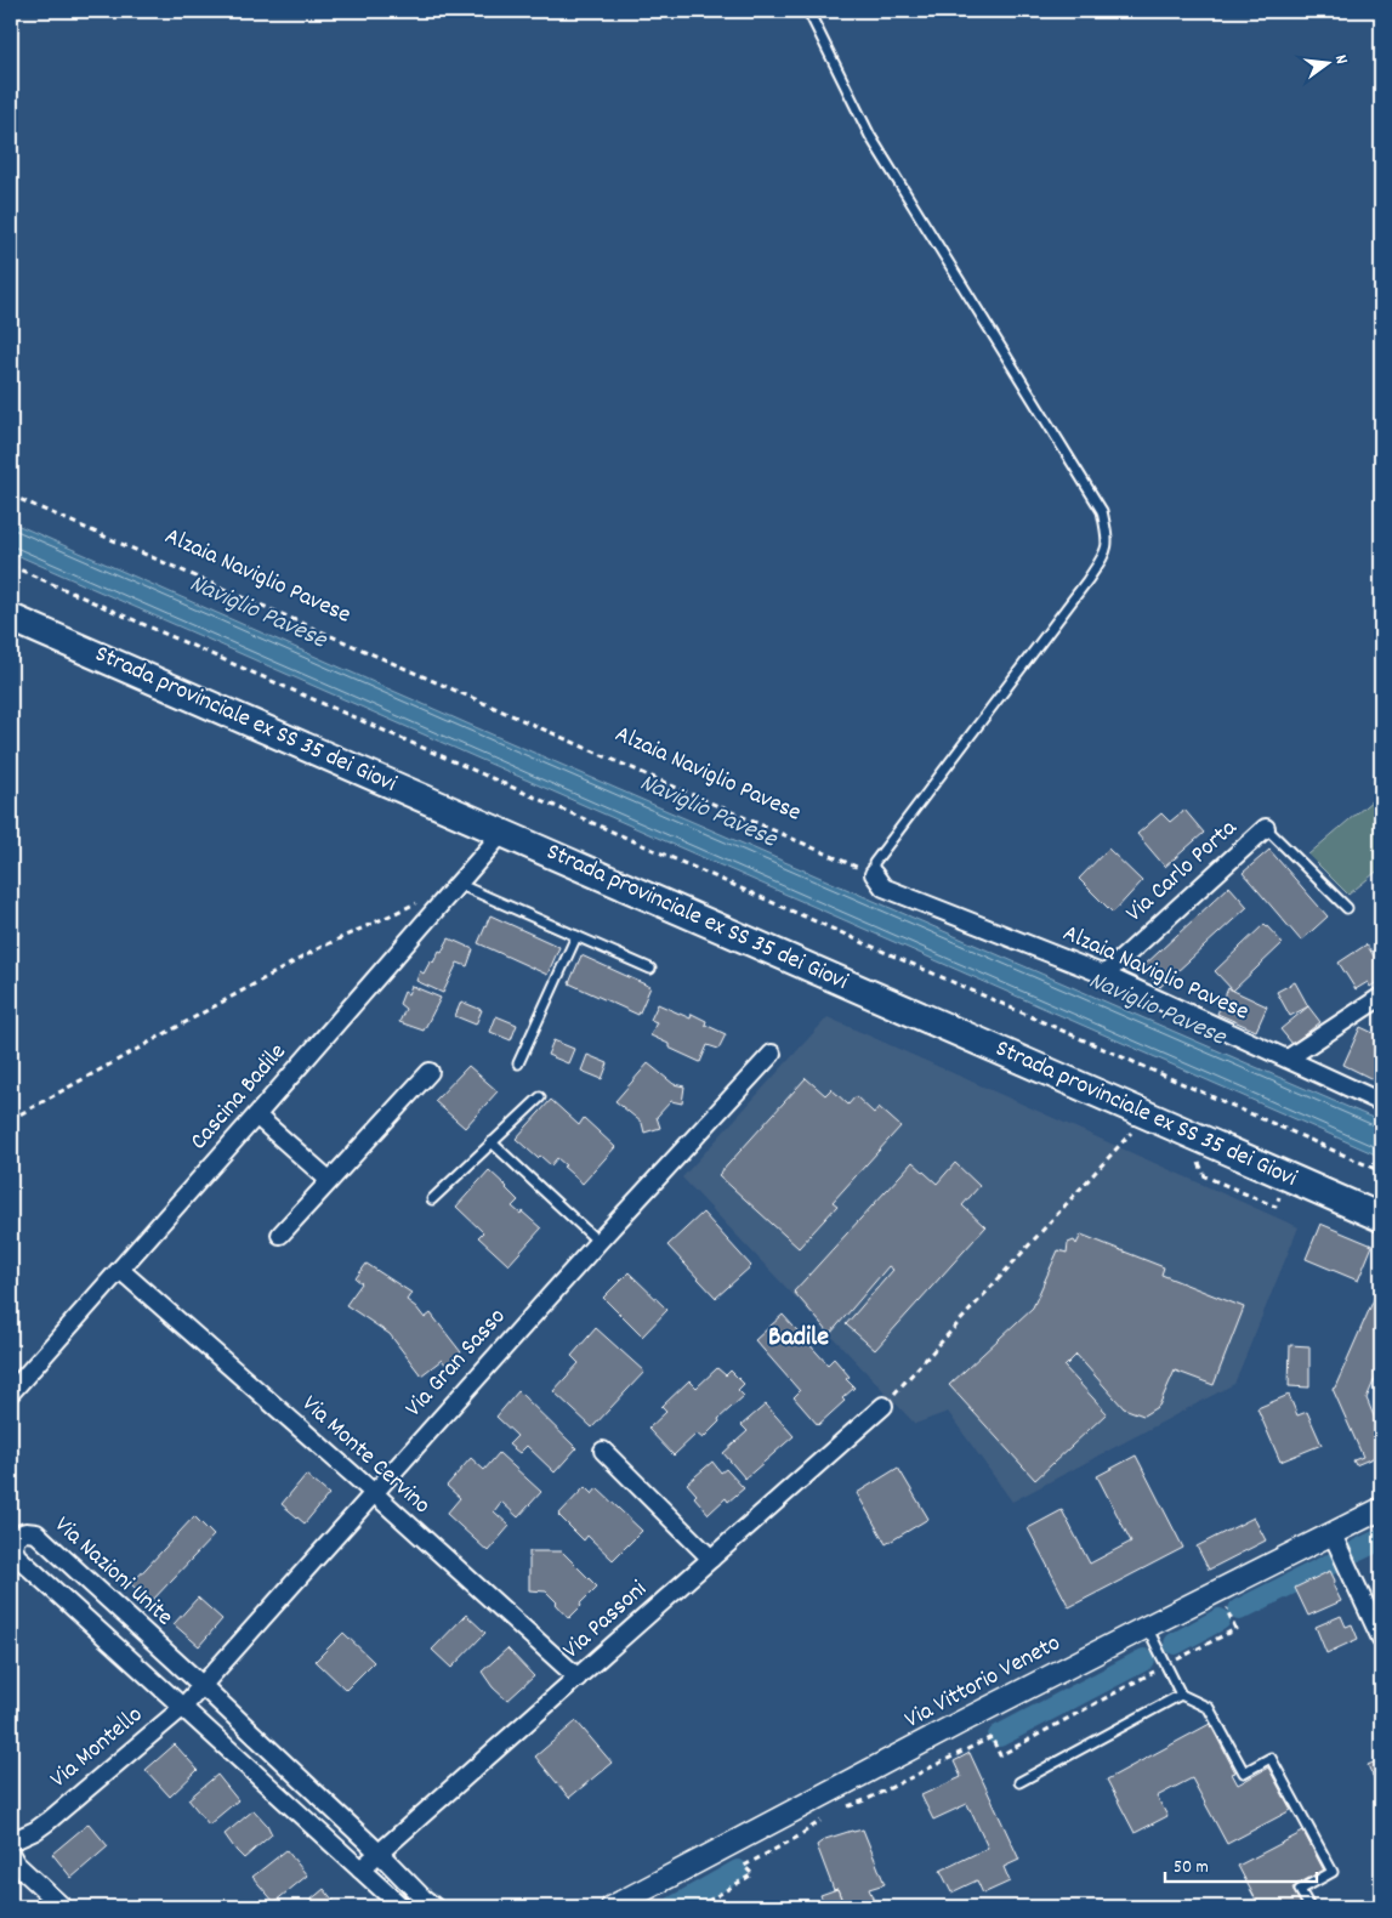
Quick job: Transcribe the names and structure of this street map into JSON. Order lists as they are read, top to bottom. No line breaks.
{"streets":{"main road":["Strada provinciale ex SS 35 dei Giovi"],"street":["Alzaia Naviglio Pavese","Via Carlo Porta","Cascina Badile","Via Gran Sasso","Via Monte Cervino","Via Nazioni Unite","Via Passoni","Via Vittorio Veneto","Via Montello"]},"crossings":[["Alzaia Naviglio Pavese","Via Carlo Porta"],["Strada provinciale ex SS 35 dei Giovi","Cascina Badile"],["Cascina Badile","Via Monte Cervino"],["Via Gran Sasso","Via Monte Cervino"],["Via Gran Sasso","Via Nazioni Unite"],["Via Gran Sasso","Via Montello"],["Via Monte Cervino","Via Passoni"],["Via Nazioni Unite","Via Passoni"],["Via Nazioni Unite","Via Montello"]],"districts":["Badile"],"water":["Naviglio Pavese"],"scale_bar":"50 m","north":"right"}
